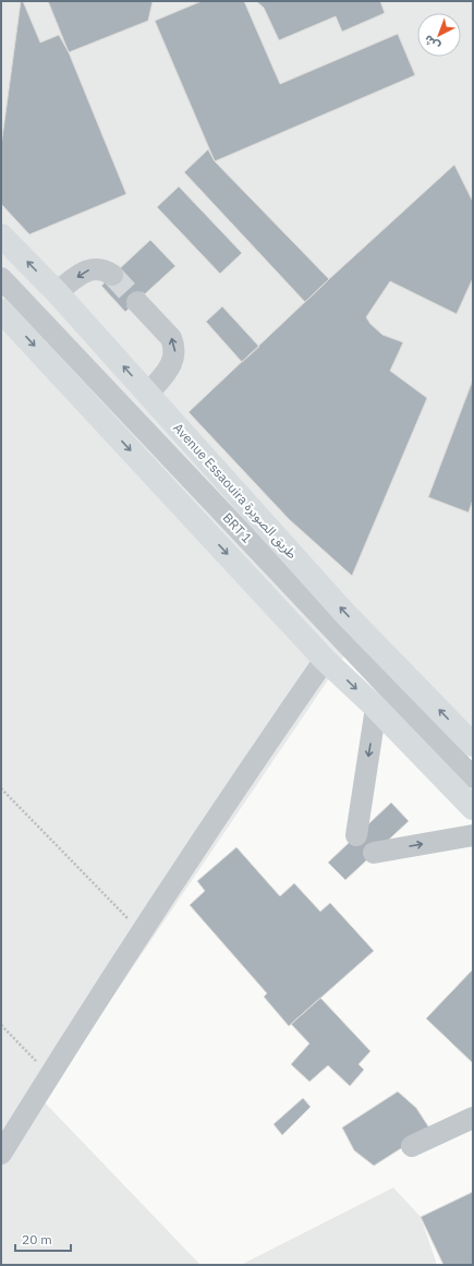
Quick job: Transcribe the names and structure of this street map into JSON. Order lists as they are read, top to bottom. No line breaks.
{"streets":{"main road":["Avenue Essaouira طريق الصويرة"],"street":["BRT 1"]},"scale_bar":"20 m","north":"bottom left"}
